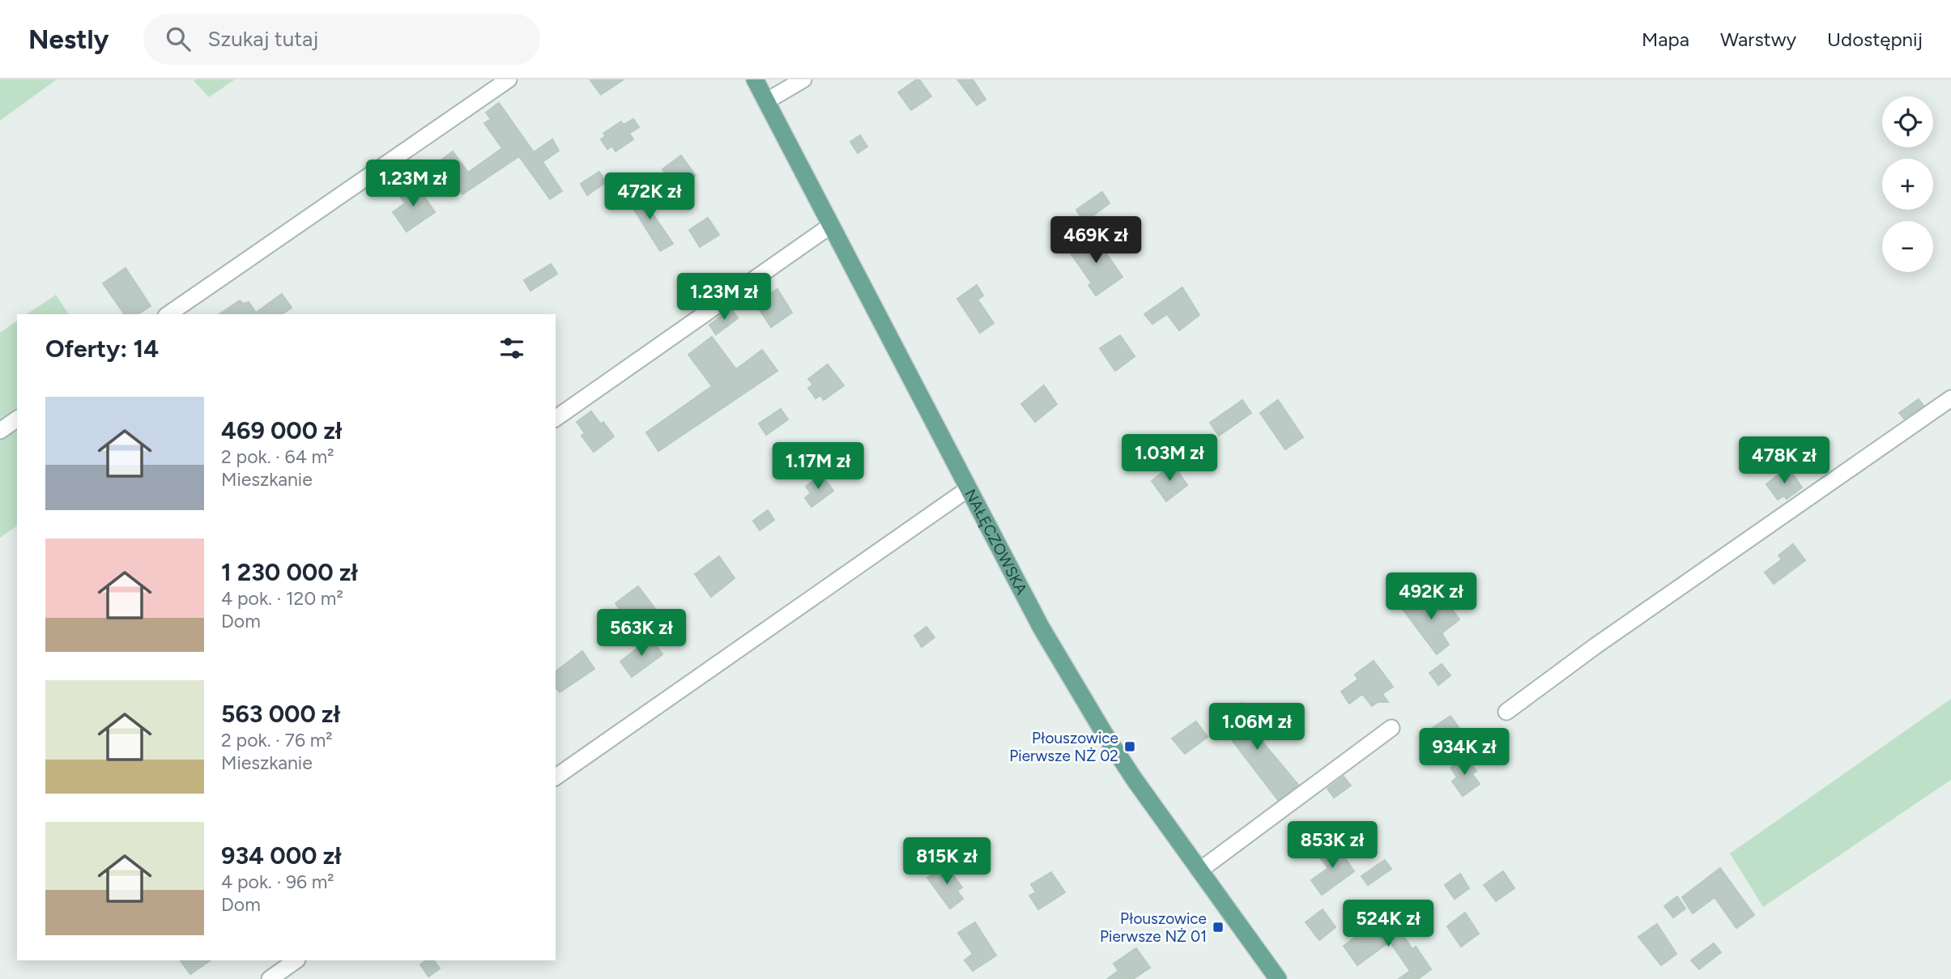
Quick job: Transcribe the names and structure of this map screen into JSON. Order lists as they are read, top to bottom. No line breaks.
{"streets":{"main road":["NAŁĘCZOWSKA"]},"places":{"transit":["Płouszowice Pierwsze NŻ 02","Płouszowice Pierwsze NŻ 01"]},"page":{"header":"Nestly","search":"Szukaj tutaj","nav":["Mapa","Warstwy","Udostępnij"],"map_buttons":["+","−"],"price":["1.23M zł","472K zł","469K zł","1.23M zł","1.03M zł","478K zł","1.17M zł","492K zł","563K zł","1.06M zł","934K zł","853K zł","815K zł","524K zł"],"heading":"Oferty: 14","list":[{"name":"469 000 zł","note":"2 pok. · 64 m² · Mieszkanie"},{"name":"1 230 000 zł","note":"4 pok. · 120 m² · Dom"},{"name":"563 000 zł","note":"2 pok. · 76 m² · Mieszkanie"},{"name":"934 000 zł","note":"4 pok. · 96 m² · Dom"}]}}
